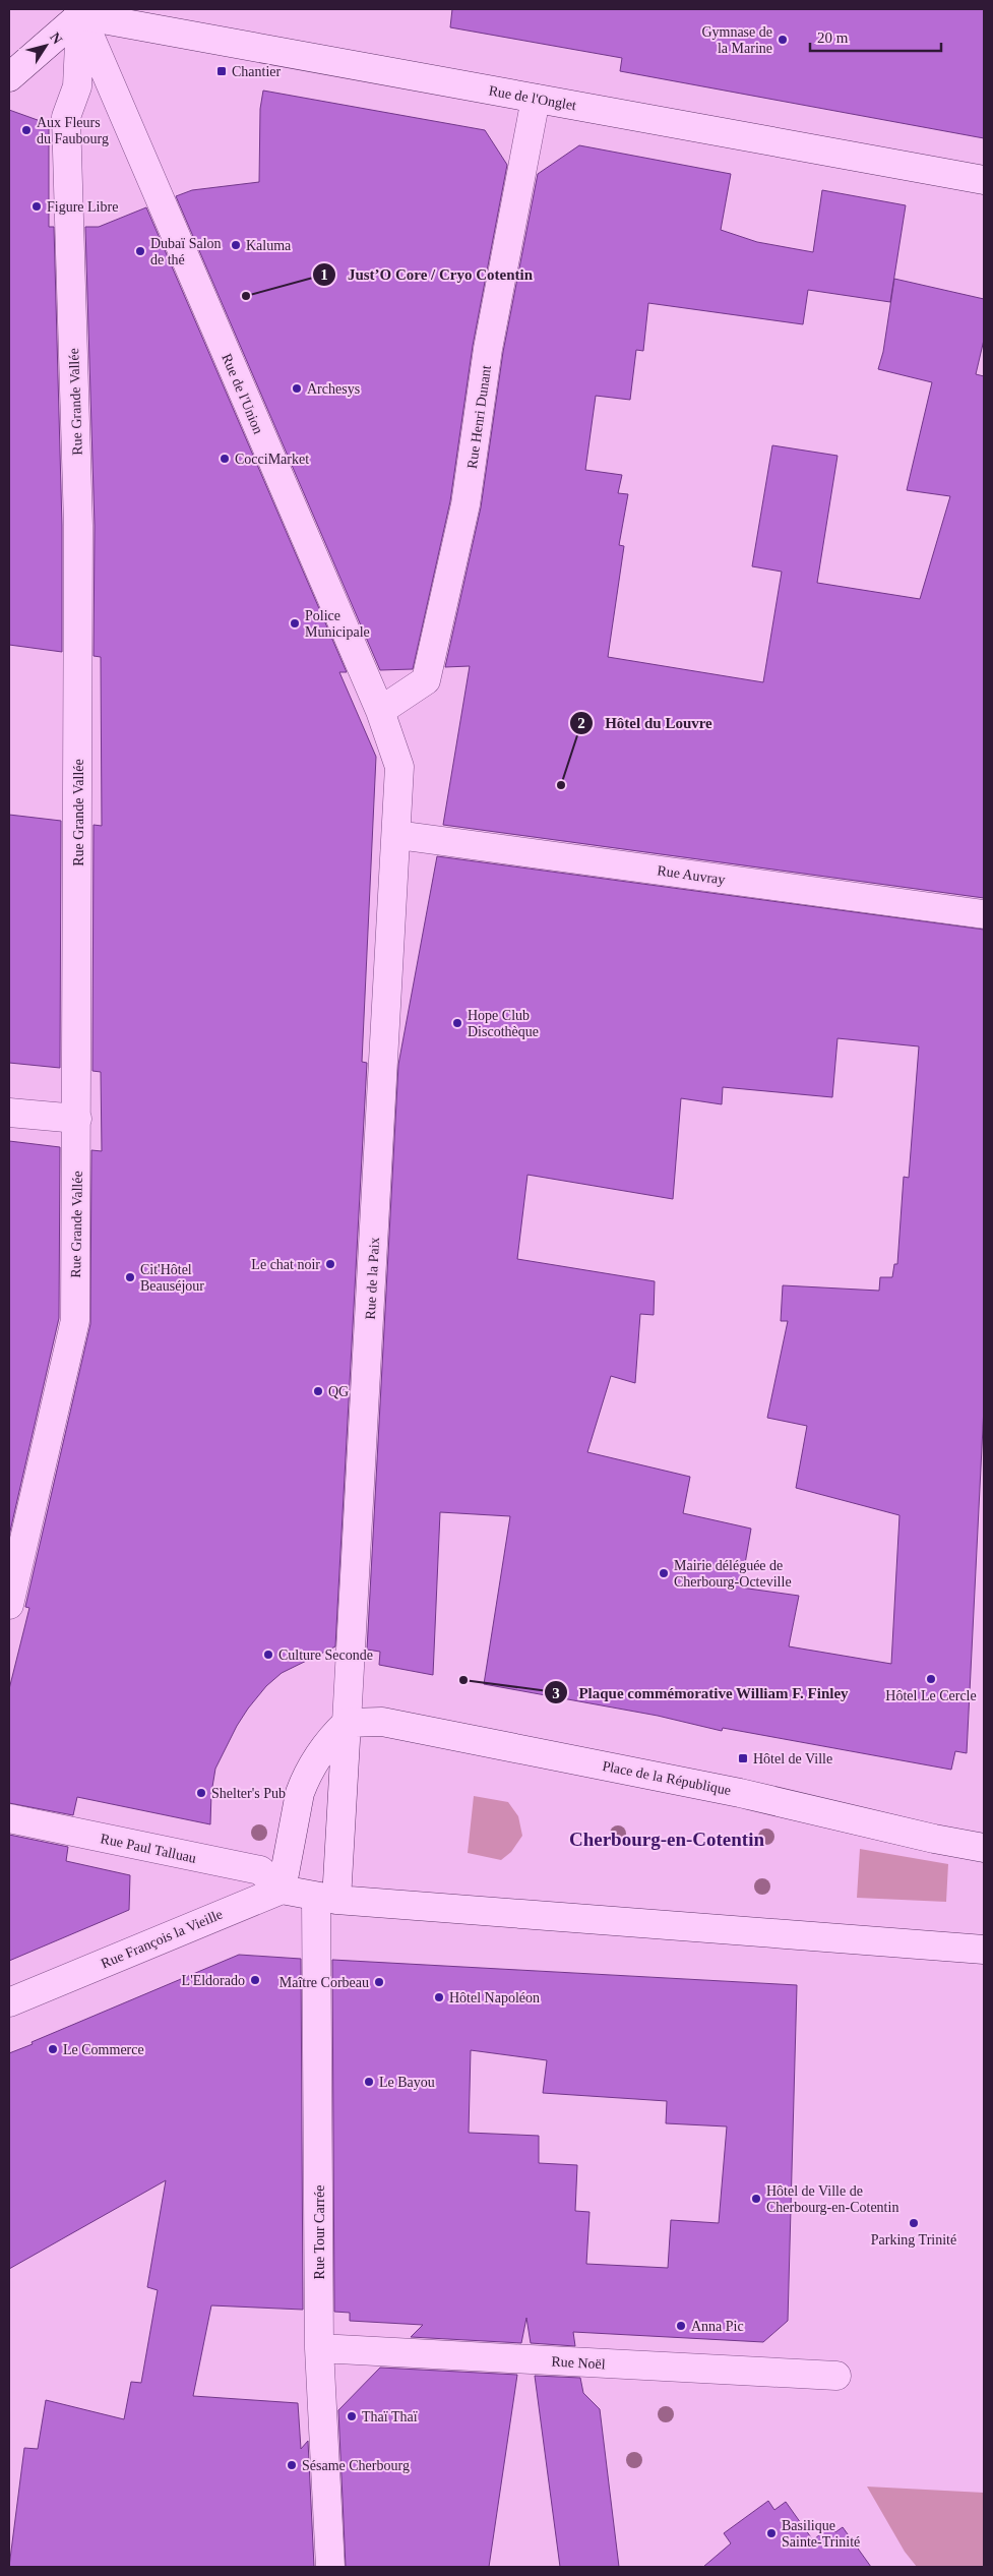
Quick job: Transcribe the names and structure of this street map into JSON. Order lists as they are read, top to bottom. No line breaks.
{"streets":{"street":["Rue de l'Onglet","Rue de l'Union","Rue Grande Vallée","Rue Henri Dunant","Rue Auvray","Rue de la Paix","Place de la République","Rue Paul Talluau","Rue François la Vieille","Rue Tour Carrée","Rue Noël"]},"crossings":[["Rue de l'Onglet","Rue de l'Union"],["Rue de l'Onglet","Rue Grande Vallée"],["Rue de l'Onglet","Rue Henri Dunant"],["Rue de l'Union","Rue Grande Vallée"],["Rue de l'Union","Rue Henri Dunant"],["Rue de l'Union","Rue Auvray"],["Rue de l'Union","Rue de la Paix"],["Rue Auvray","Rue de la Paix"],["Rue de la Paix","Place de la République"],["Rue Paul Talluau","Rue François la Vieille"],["Rue Tour Carrée","Rue Noël"]],"districts":["Cherbourg-en-Cotentin"],"places":{"other":["Gymnase de la Marine","Aux Fleurs du Faubourg","Figure Libre","Kaluma","Dubaï Salon de thé","Just’O Core / Cryo Cotentin","Archesys","CocciMarket","Police Municipale","Hôtel du Louvre","Hope Club Discothèque","Le chat noir","Cit'Hôtel Beauséjour","QG","Mairie déléguée de Cherbourg-Octeville","Culture Seconde","Hôtel Le Cercle","Plaque commémorative William F. Finley","Shelter's Pub","L'Eldorado","Maître Corbeau","Hôtel Napoléon","Le Commerce","Le Bayou","Hôtel de Ville de Cherbourg-en-Cotentin","Parking Trinité","Anna Pic","Thaï Thaï","Sésame Cherbourg","Basilique Sainte-Trinité"],"transit":["Chantier","Hôtel de Ville"]},"scale_bar":"20 m","north":"top right"}
